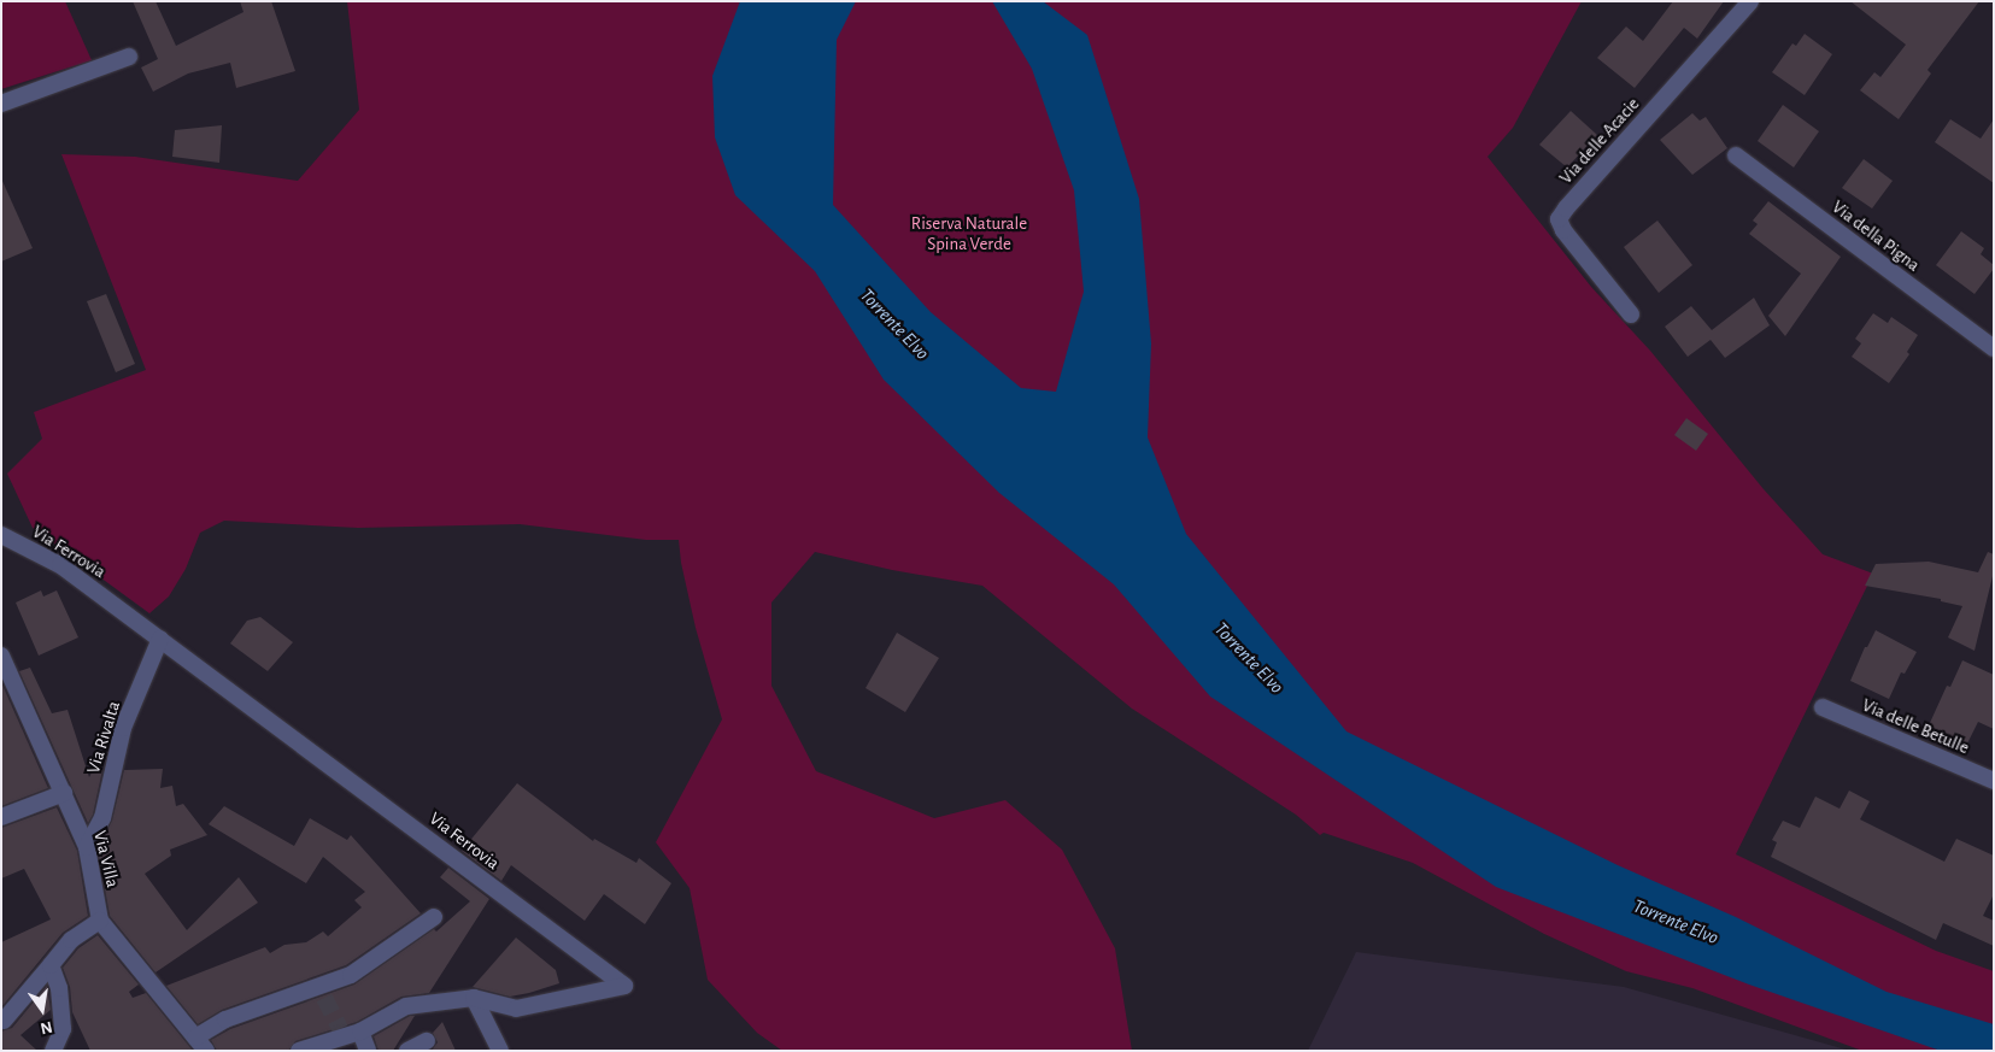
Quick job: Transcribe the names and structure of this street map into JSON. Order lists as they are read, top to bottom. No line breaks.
{"streets":{"street":["Via delle Acacie","Via della Pigna","Via Ferrovia","Via delle Betulle","Via Rivalta","Via Villa"]},"crossings":[["Via Ferrovia","Via Rivalta"],["Via Rivalta","Via Villa"]],"water":["Torrente Elvo"],"parks":["Riserva Naturale Spina Verde"],"north":"bottom"}
